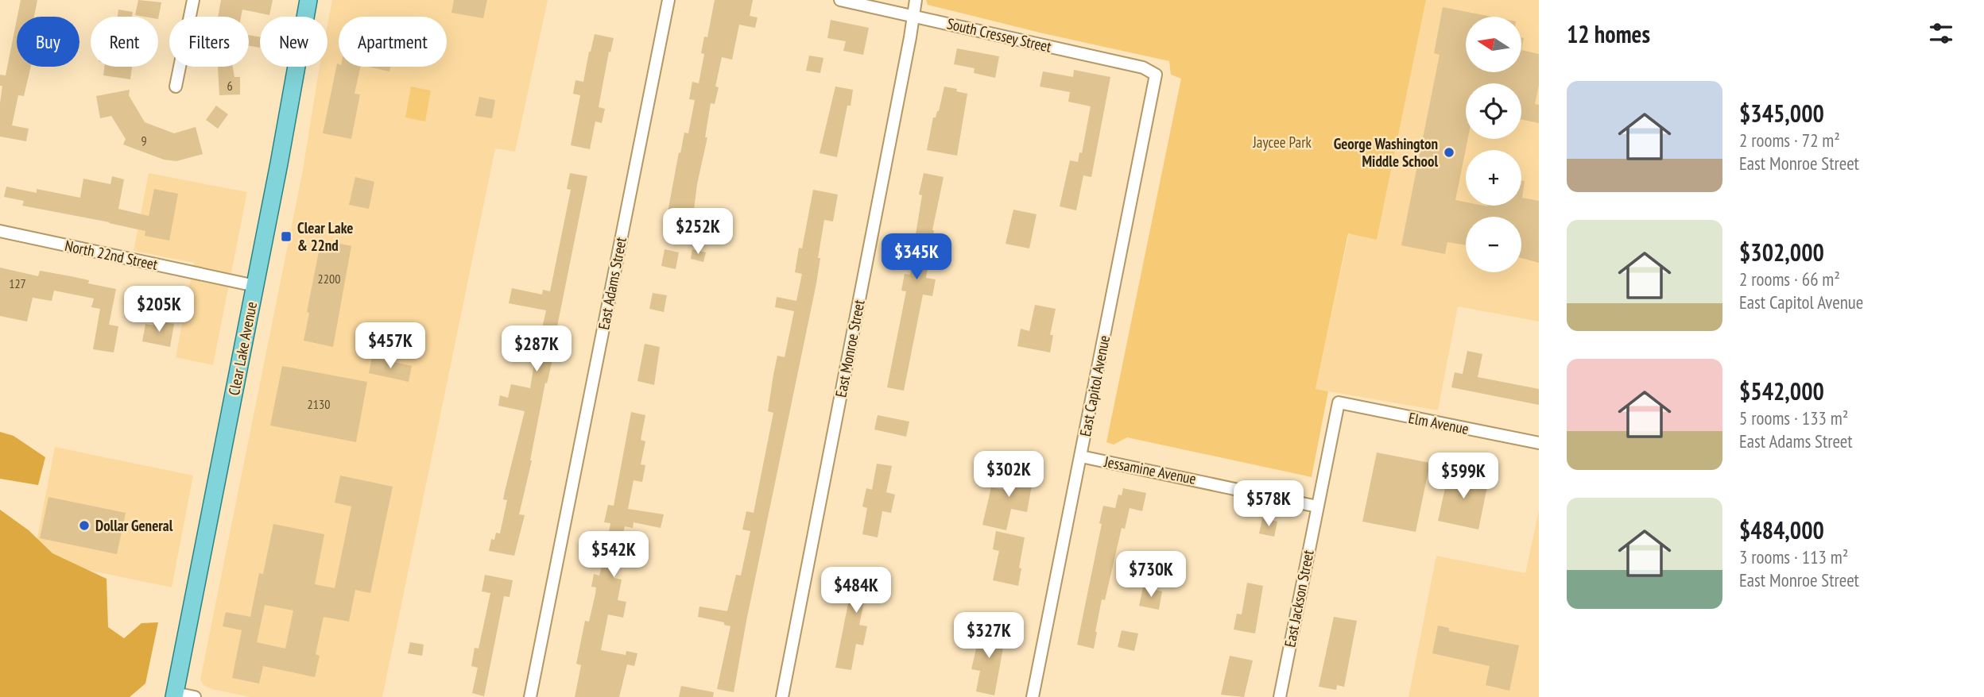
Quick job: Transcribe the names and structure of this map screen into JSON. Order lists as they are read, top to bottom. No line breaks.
{"streets":{"main road":["Clear Lake Avenue"],"street":["South Cressey Street","North 22nd Street","East Adams Street","East Monroe Street","East Capitol Avenue","Elm Avenue","Jessamine Avenue","East Jackson Street"]},"crossings":[["South Cressey Street","East Monroe Street"],["South Cressey Street","East Capitol Avenue"],["North 22nd Street","Clear Lake Avenue"],["East Capitol Avenue","Jessamine Avenue"],["Elm Avenue","East Jackson Street"],["Jessamine Avenue","East Jackson Street"]],"parks":["Jaycee Park"],"places":{"other":["George Washington Middle School","Dollar General"],"transit":["Clear Lake & 22nd"]},"house_numbers":["6","9","2200","127","2130"],"north":"left","page":{"heading":"12 homes","map_buttons":["+","−"],"chip":["Buy","Rent","Filters","New","Apartment"],"list":[{"name":"$345,000","note":"2 rooms · 72 m² · East Monroe Street"},{"name":"$302,000","note":"2 rooms · 66 m² · East Capitol Avenue"},{"name":"$542,000","note":"5 rooms · 133 m² · East Adams Street"},{"name":"$484,000","note":"3 rooms · 113 m² · East Monroe Street"}],"price":["$252K","$345K","$205K","$457K","$287K","$302K","$599K","$578K","$542K","$730K","$484K","$327K"]}}
